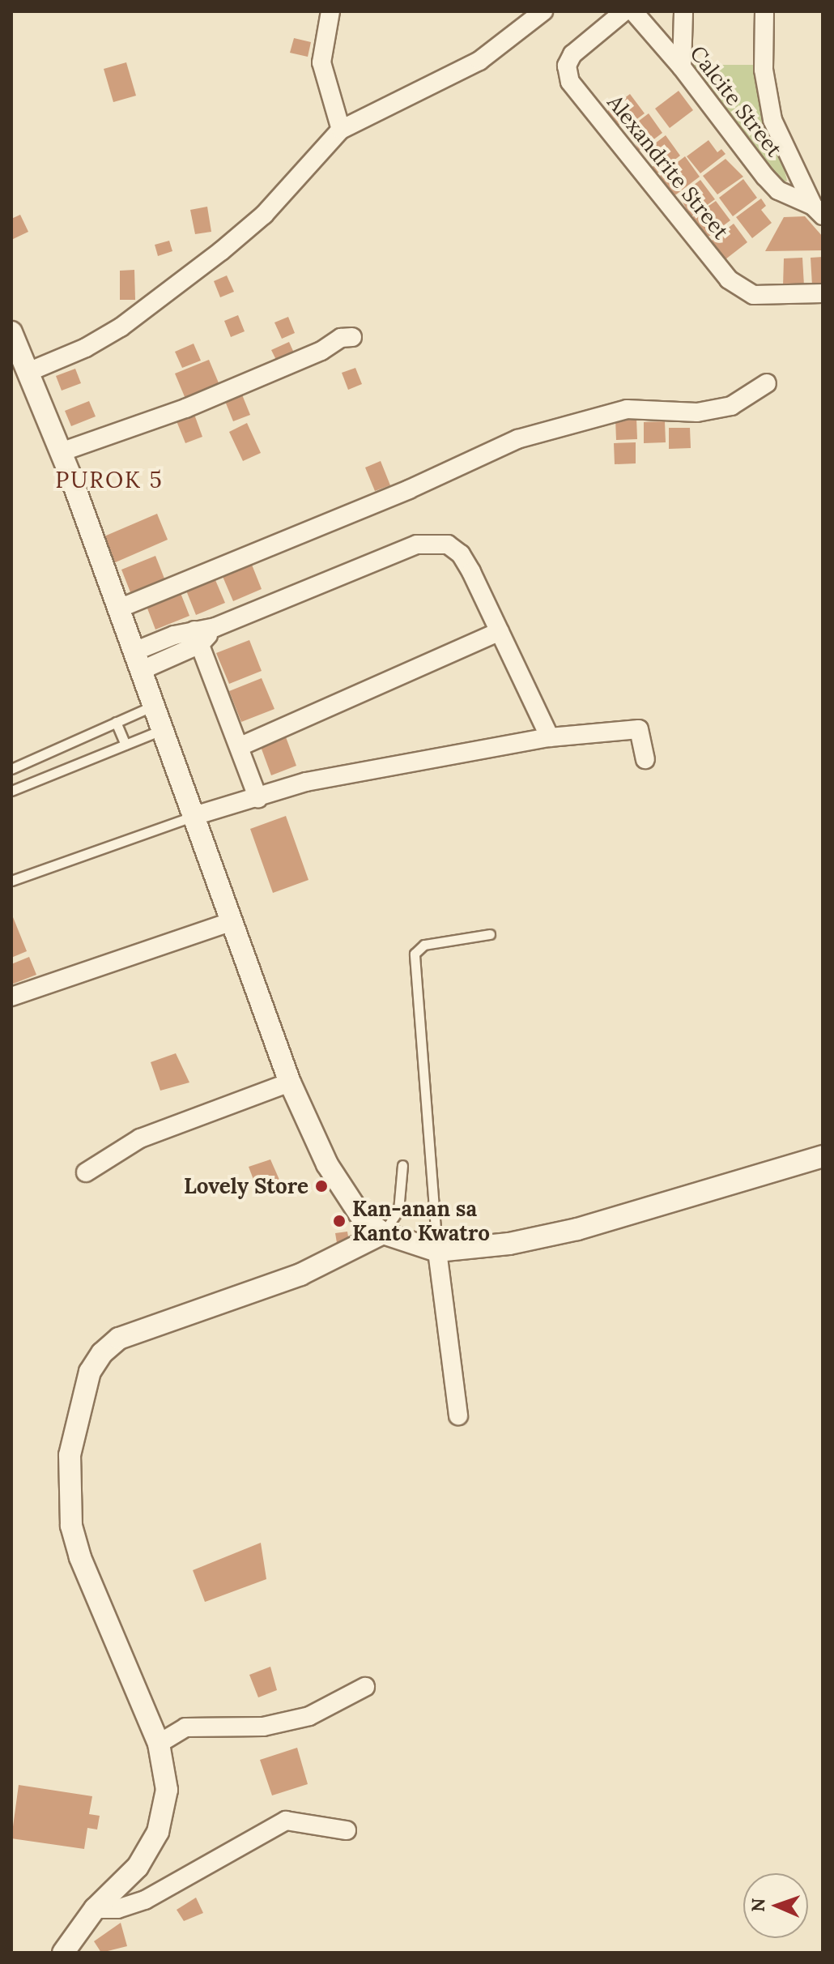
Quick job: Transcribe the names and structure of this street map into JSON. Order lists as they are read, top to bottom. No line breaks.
{"streets":{"street":["Calcite Street","Alexandrite Street"]},"districts":["PUROK 5"],"places":["Lovely Store","Kan-anan sa Kanto Kwatro"],"north":"left"}
